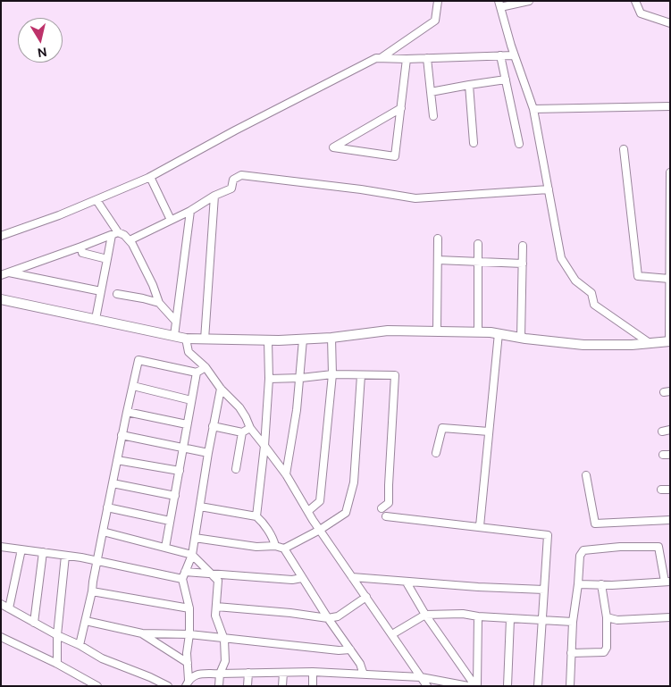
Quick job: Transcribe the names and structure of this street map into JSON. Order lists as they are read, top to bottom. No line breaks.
{"north":"bottom"}
